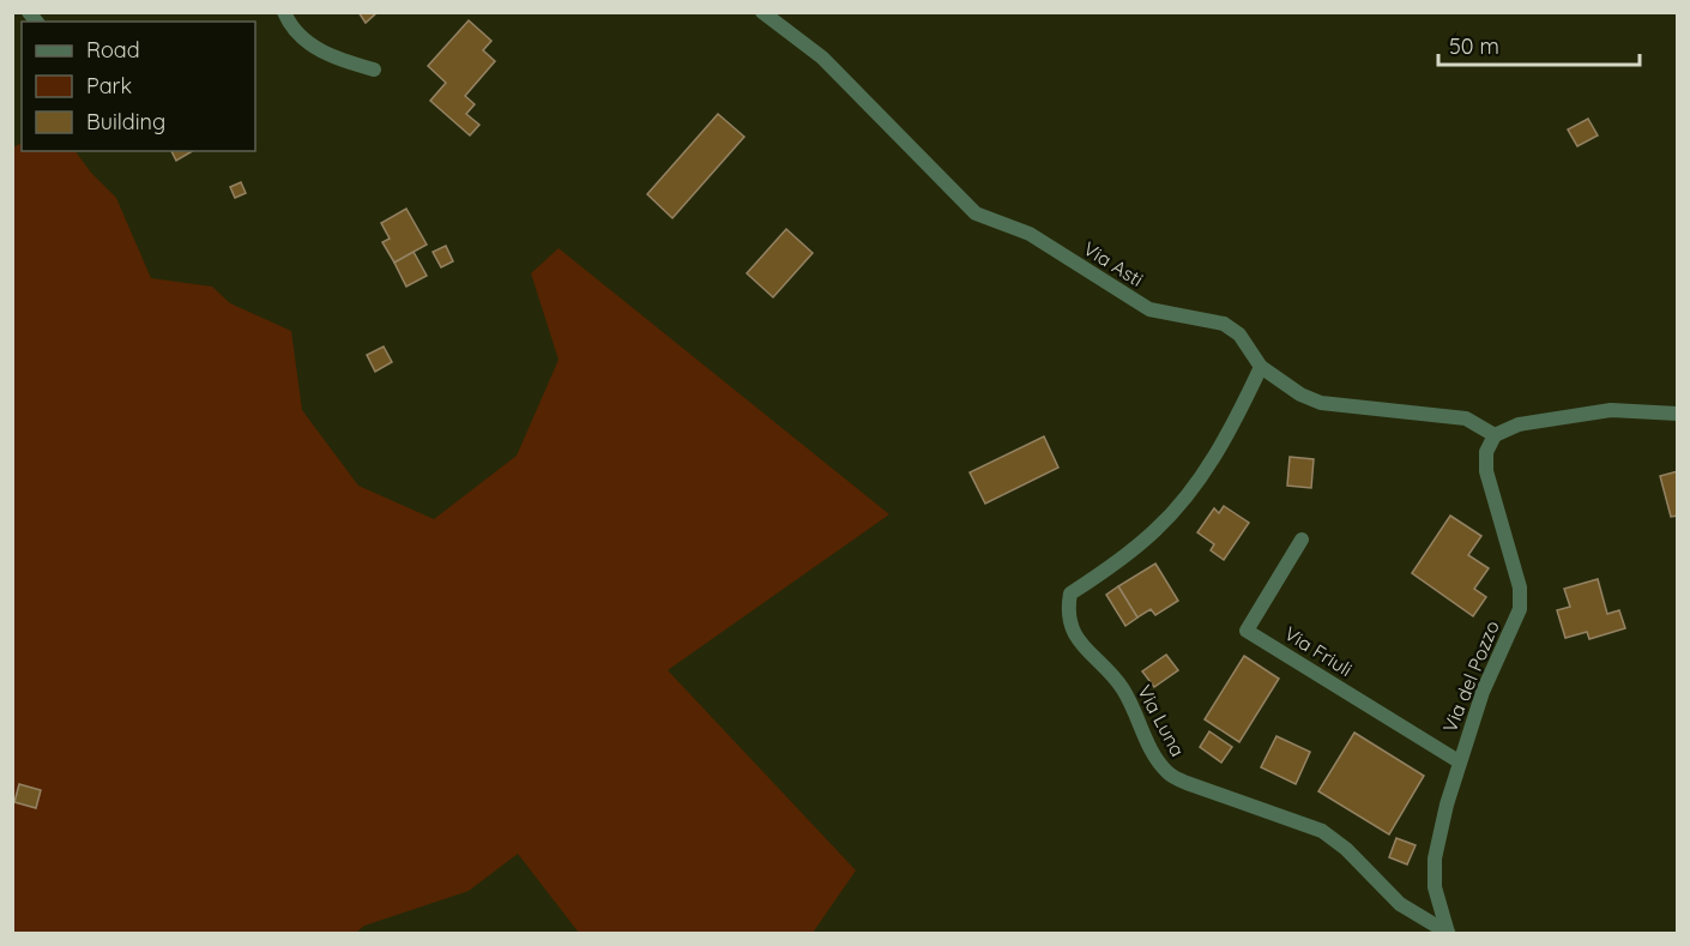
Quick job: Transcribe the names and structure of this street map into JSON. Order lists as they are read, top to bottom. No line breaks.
{"streets":{"street":["Via Asti","Via Friuli","Via del Pozzo","Via Luna"]},"crossings":[["Via Asti","Via del Pozzo"],["Via Asti","Via Luna"],["Via Friuli","Via del Pozzo"],["Via del Pozzo","Via Luna"]],"legend":["Road","Park","Building"],"scale_bar":"50 m"}
